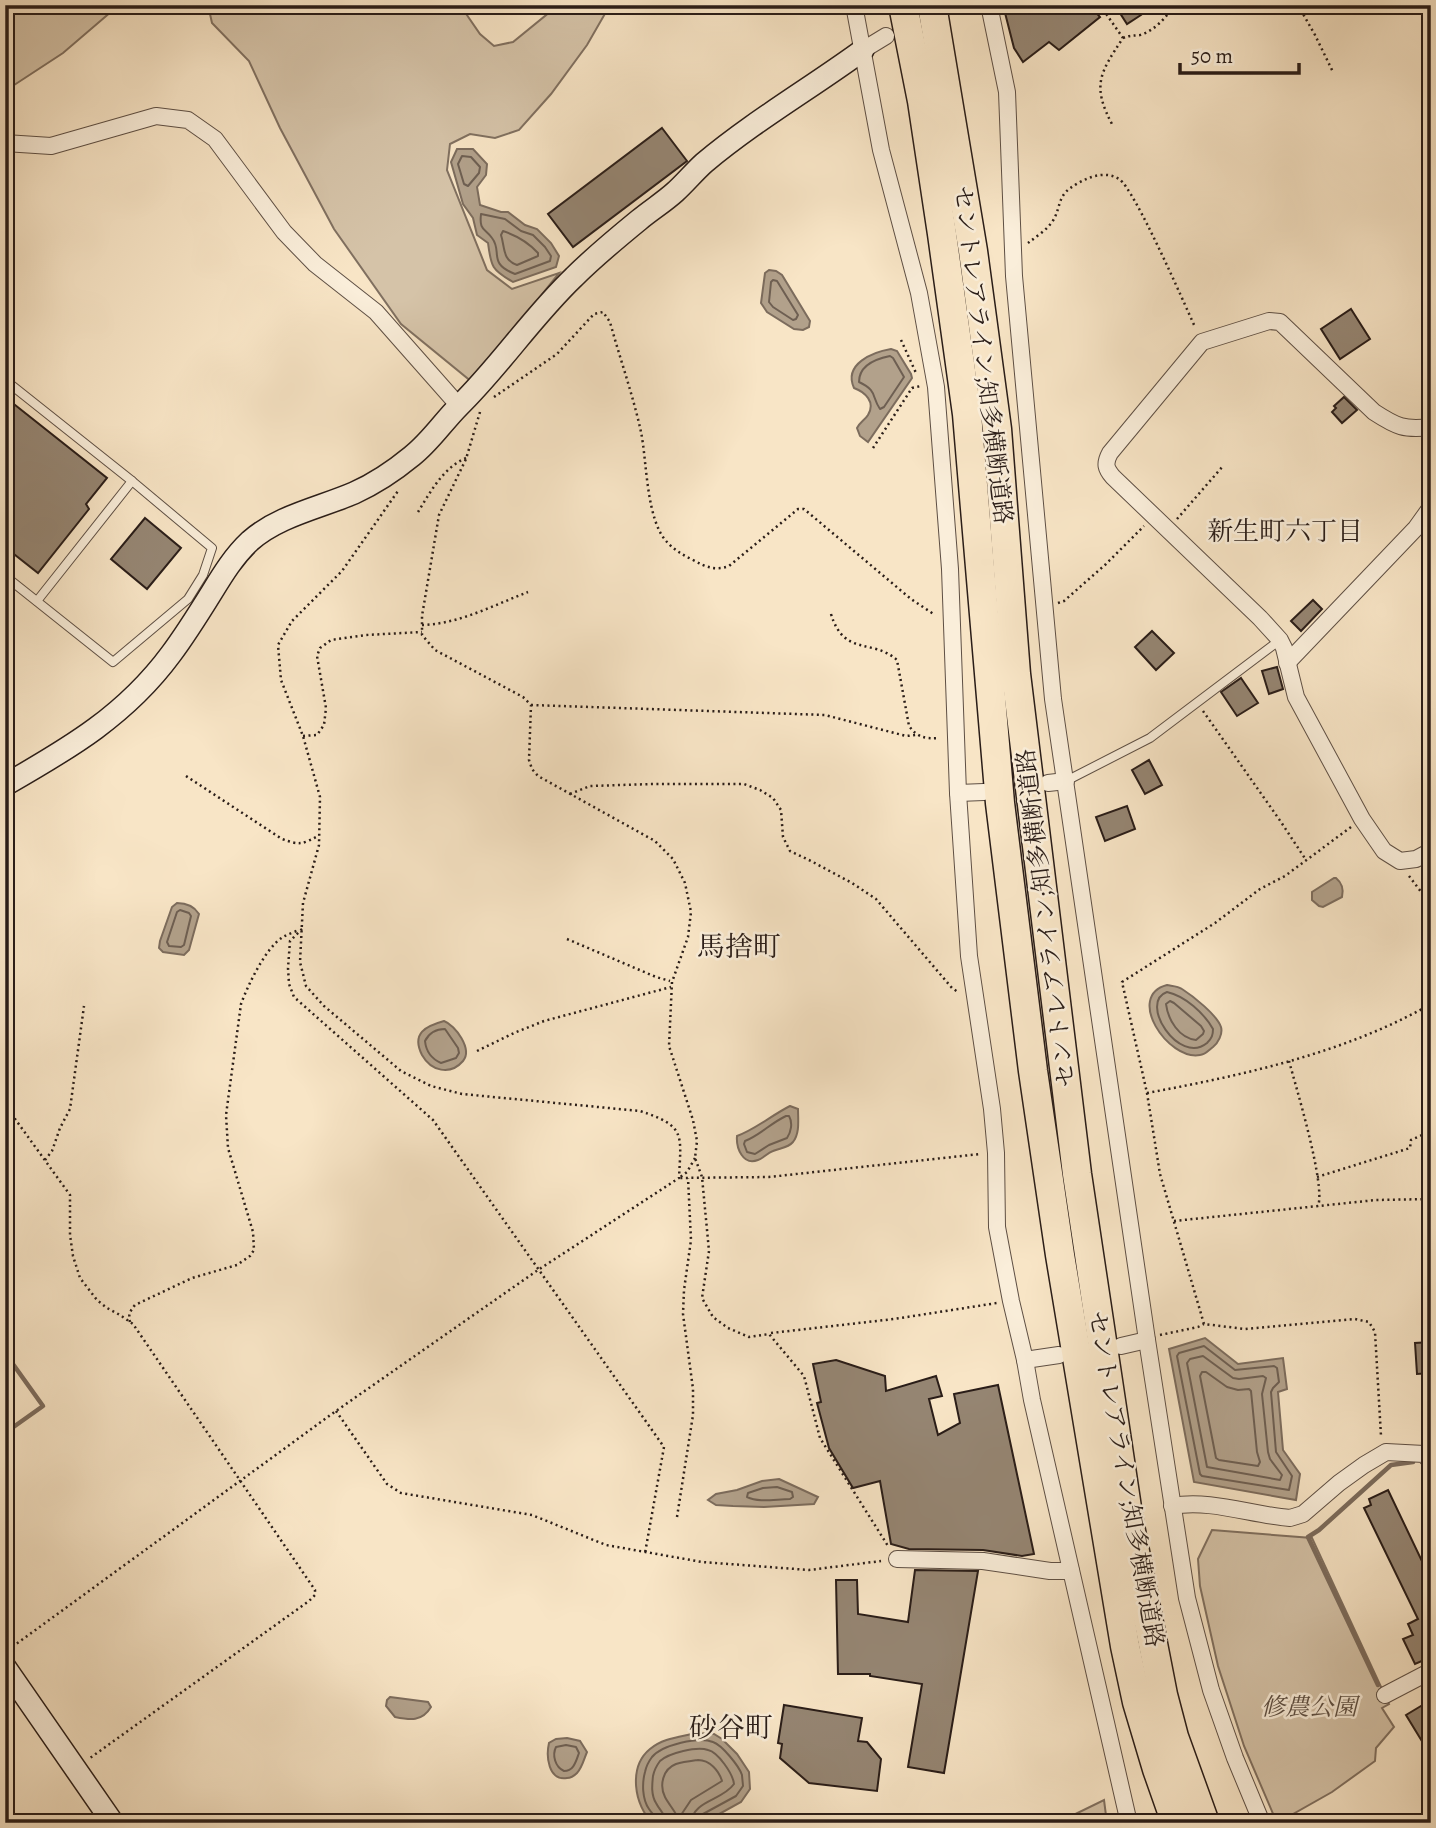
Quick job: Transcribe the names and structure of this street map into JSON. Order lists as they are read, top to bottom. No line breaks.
{"streets":{"highway":["セントレアライン;知多横断道路"]},"districts":["新生町六丁目","馬捨町","砂谷町"],"parks":["修農公園"],"scale_bar":"50 m"}
